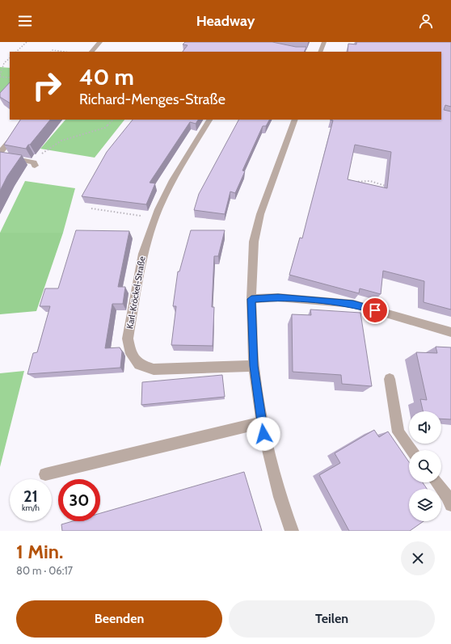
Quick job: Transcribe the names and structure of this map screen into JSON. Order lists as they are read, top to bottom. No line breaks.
{"streets":{"street":["Karl-Kröckel-Straße"]},"page":{"header":"Headway","turn":["40 m","Richard-Menges-Straße"],"speed":"21 km/h","limit":"30","heading":["1 Min.","80 m · 06:17"],"buttons":["Beenden","Teilen"]}}
